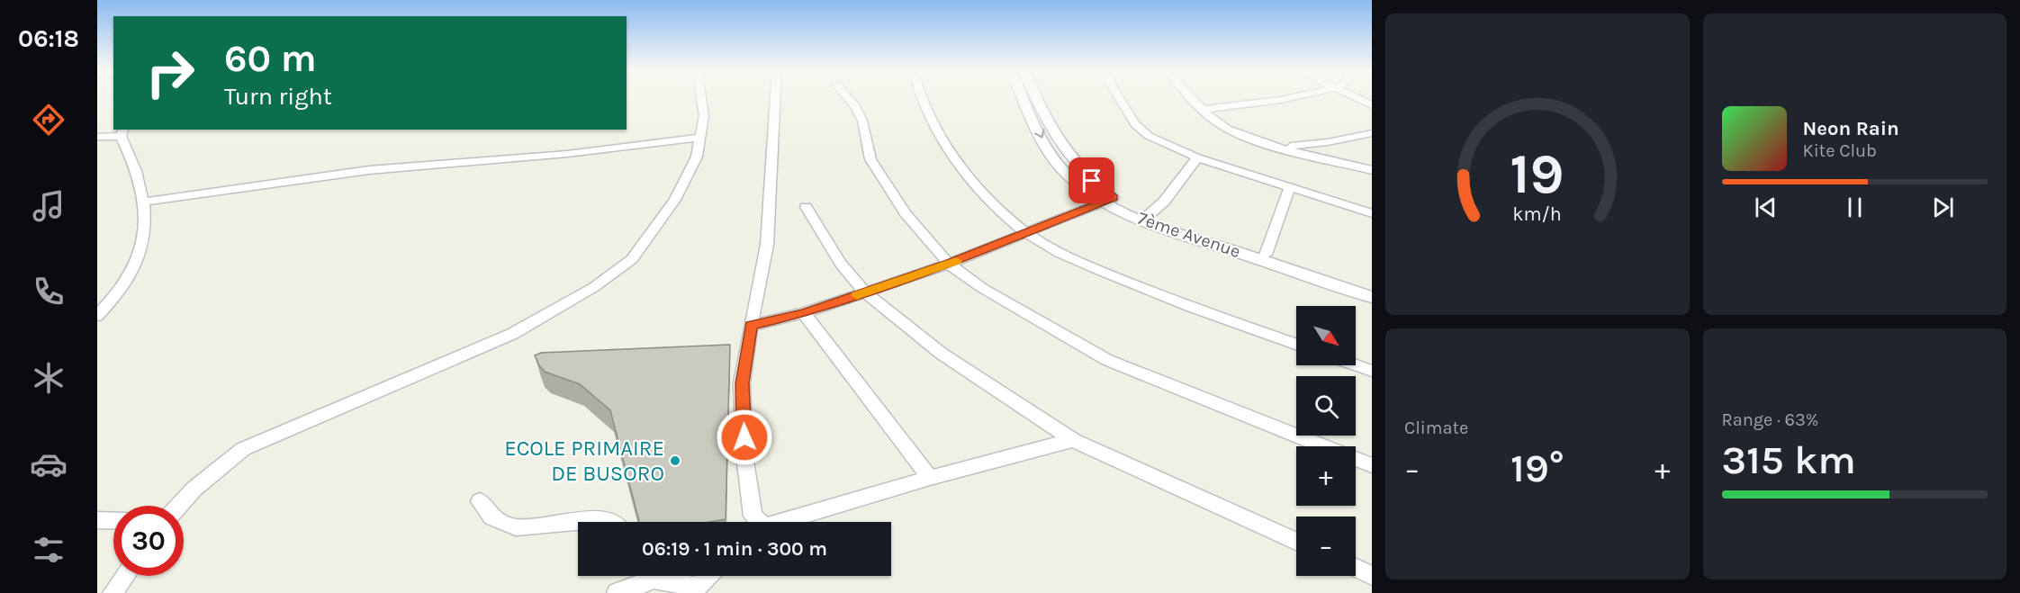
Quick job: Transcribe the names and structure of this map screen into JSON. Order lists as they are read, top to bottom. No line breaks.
{"streets":{"street":["7ème Avenue"]},"places":["ECOLE PRIMAIRE DE BUSORO"],"north":"bottom right","page":{"tabs":"06:18","turn":["60 m","Turn right"],"song":["Neon Rain","Kite Club"],"map_buttons":["+","−"],"tile":["Climate",["Range · 63%","315 km"]],"heat":["−","19°","+"],"limit":"30","trip":"06:19 · 1 min · 300 m","gauge":["19","km/h"]}}
